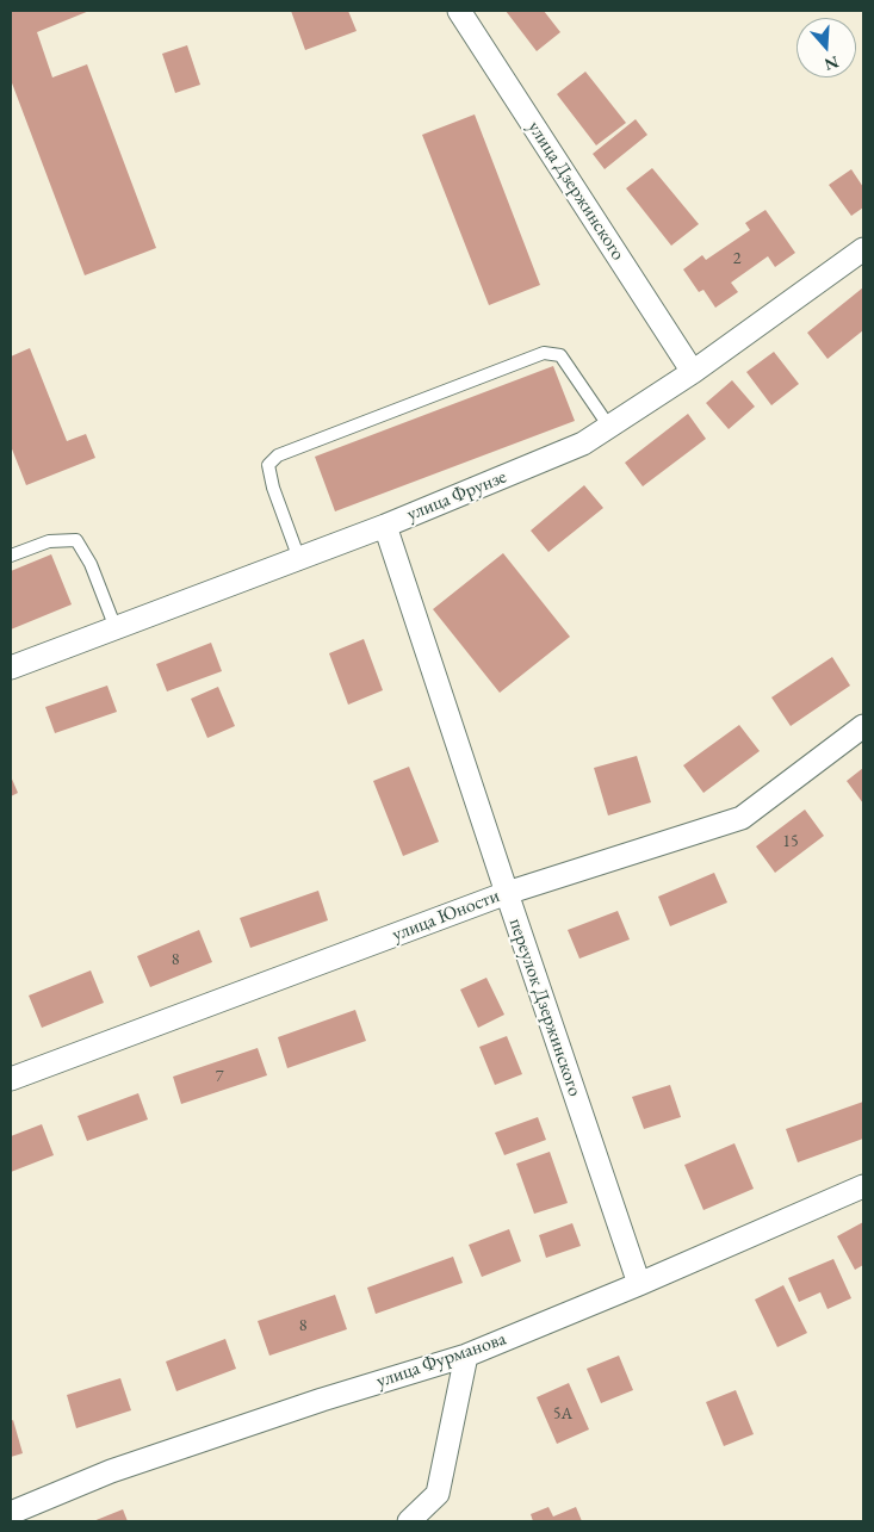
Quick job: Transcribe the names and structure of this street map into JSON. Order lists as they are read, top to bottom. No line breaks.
{"streets":{"street":["улица Дзержинского","улица Фрунзе","улица Юности","переулок Дзержинского","улица Фурманова"]},"crossings":[["улица Дзержинского","улица Фрунзе"],["улица Фрунзе","переулок Дзержинского"],["улица Юности","переулок Дзержинского"],["переулок Дзержинского","улица Фурманова"]],"house_numbers":["2","15","8","7","8","5А"],"north":"bottom"}
